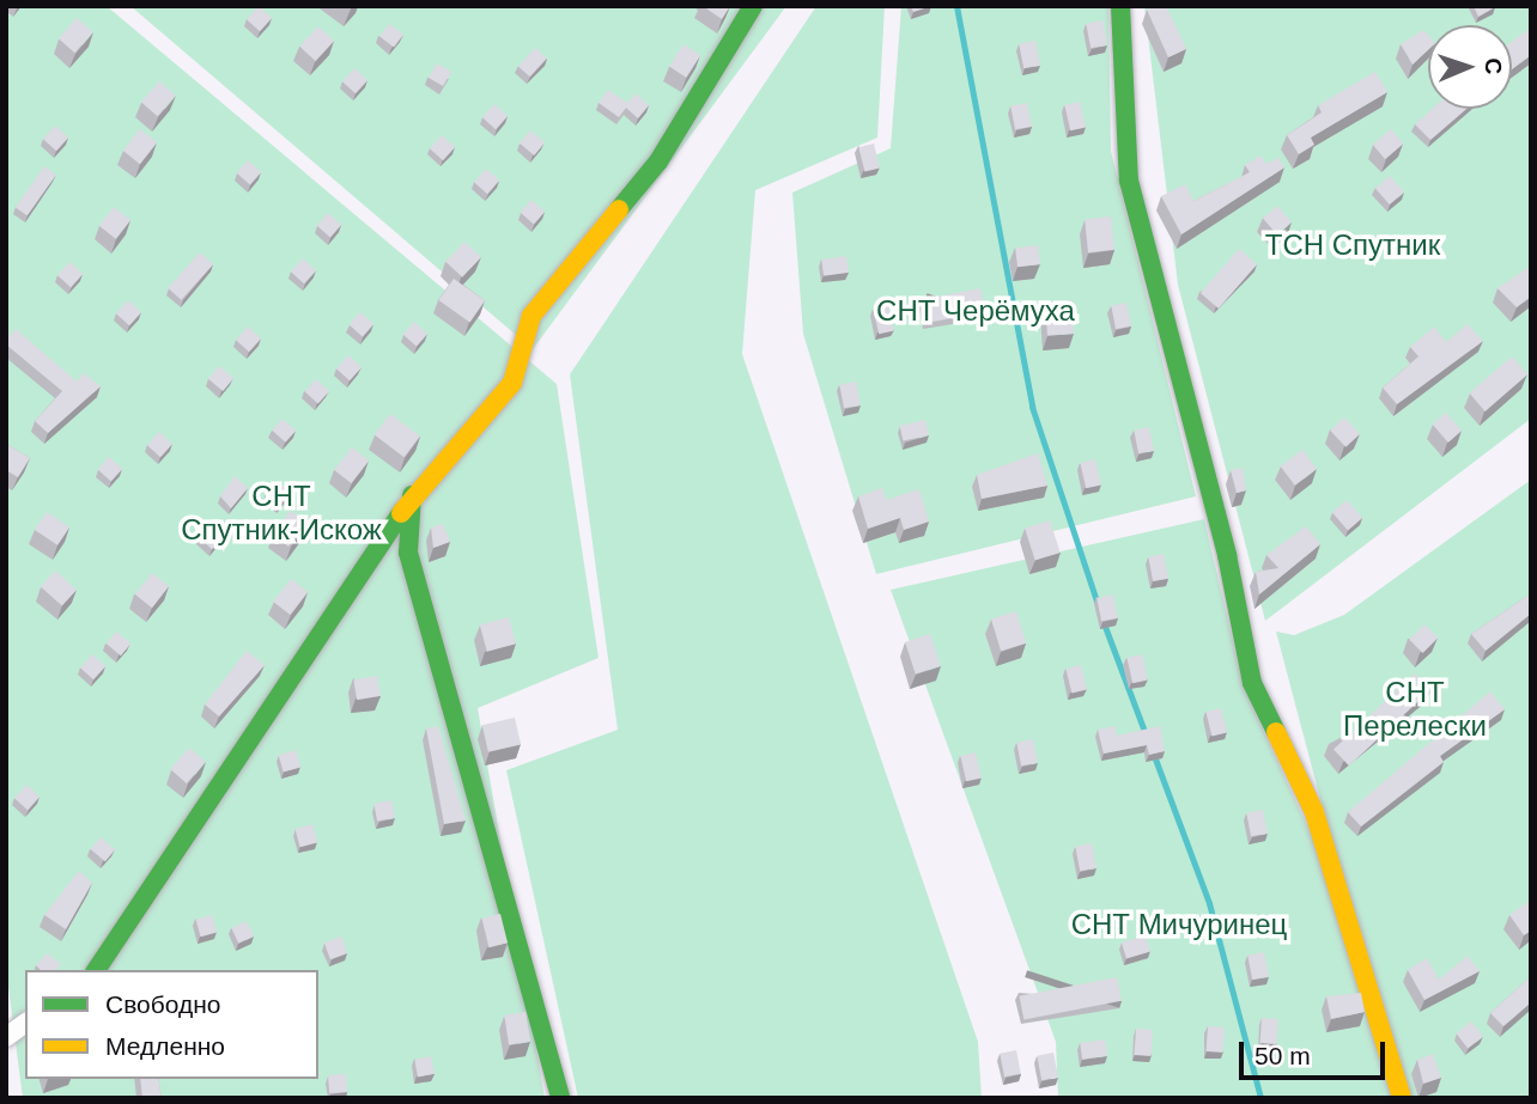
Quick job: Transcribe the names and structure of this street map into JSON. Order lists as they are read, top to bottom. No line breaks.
{"parks":["ТСН Спутник","СНТ Черёмуха","СНТ Спутник-Искож","СНТ Перелески","СНТ Мичуринец"],"legend":["Свободно","Медленно"],"scale_bar":"50 m","north":"right"}
